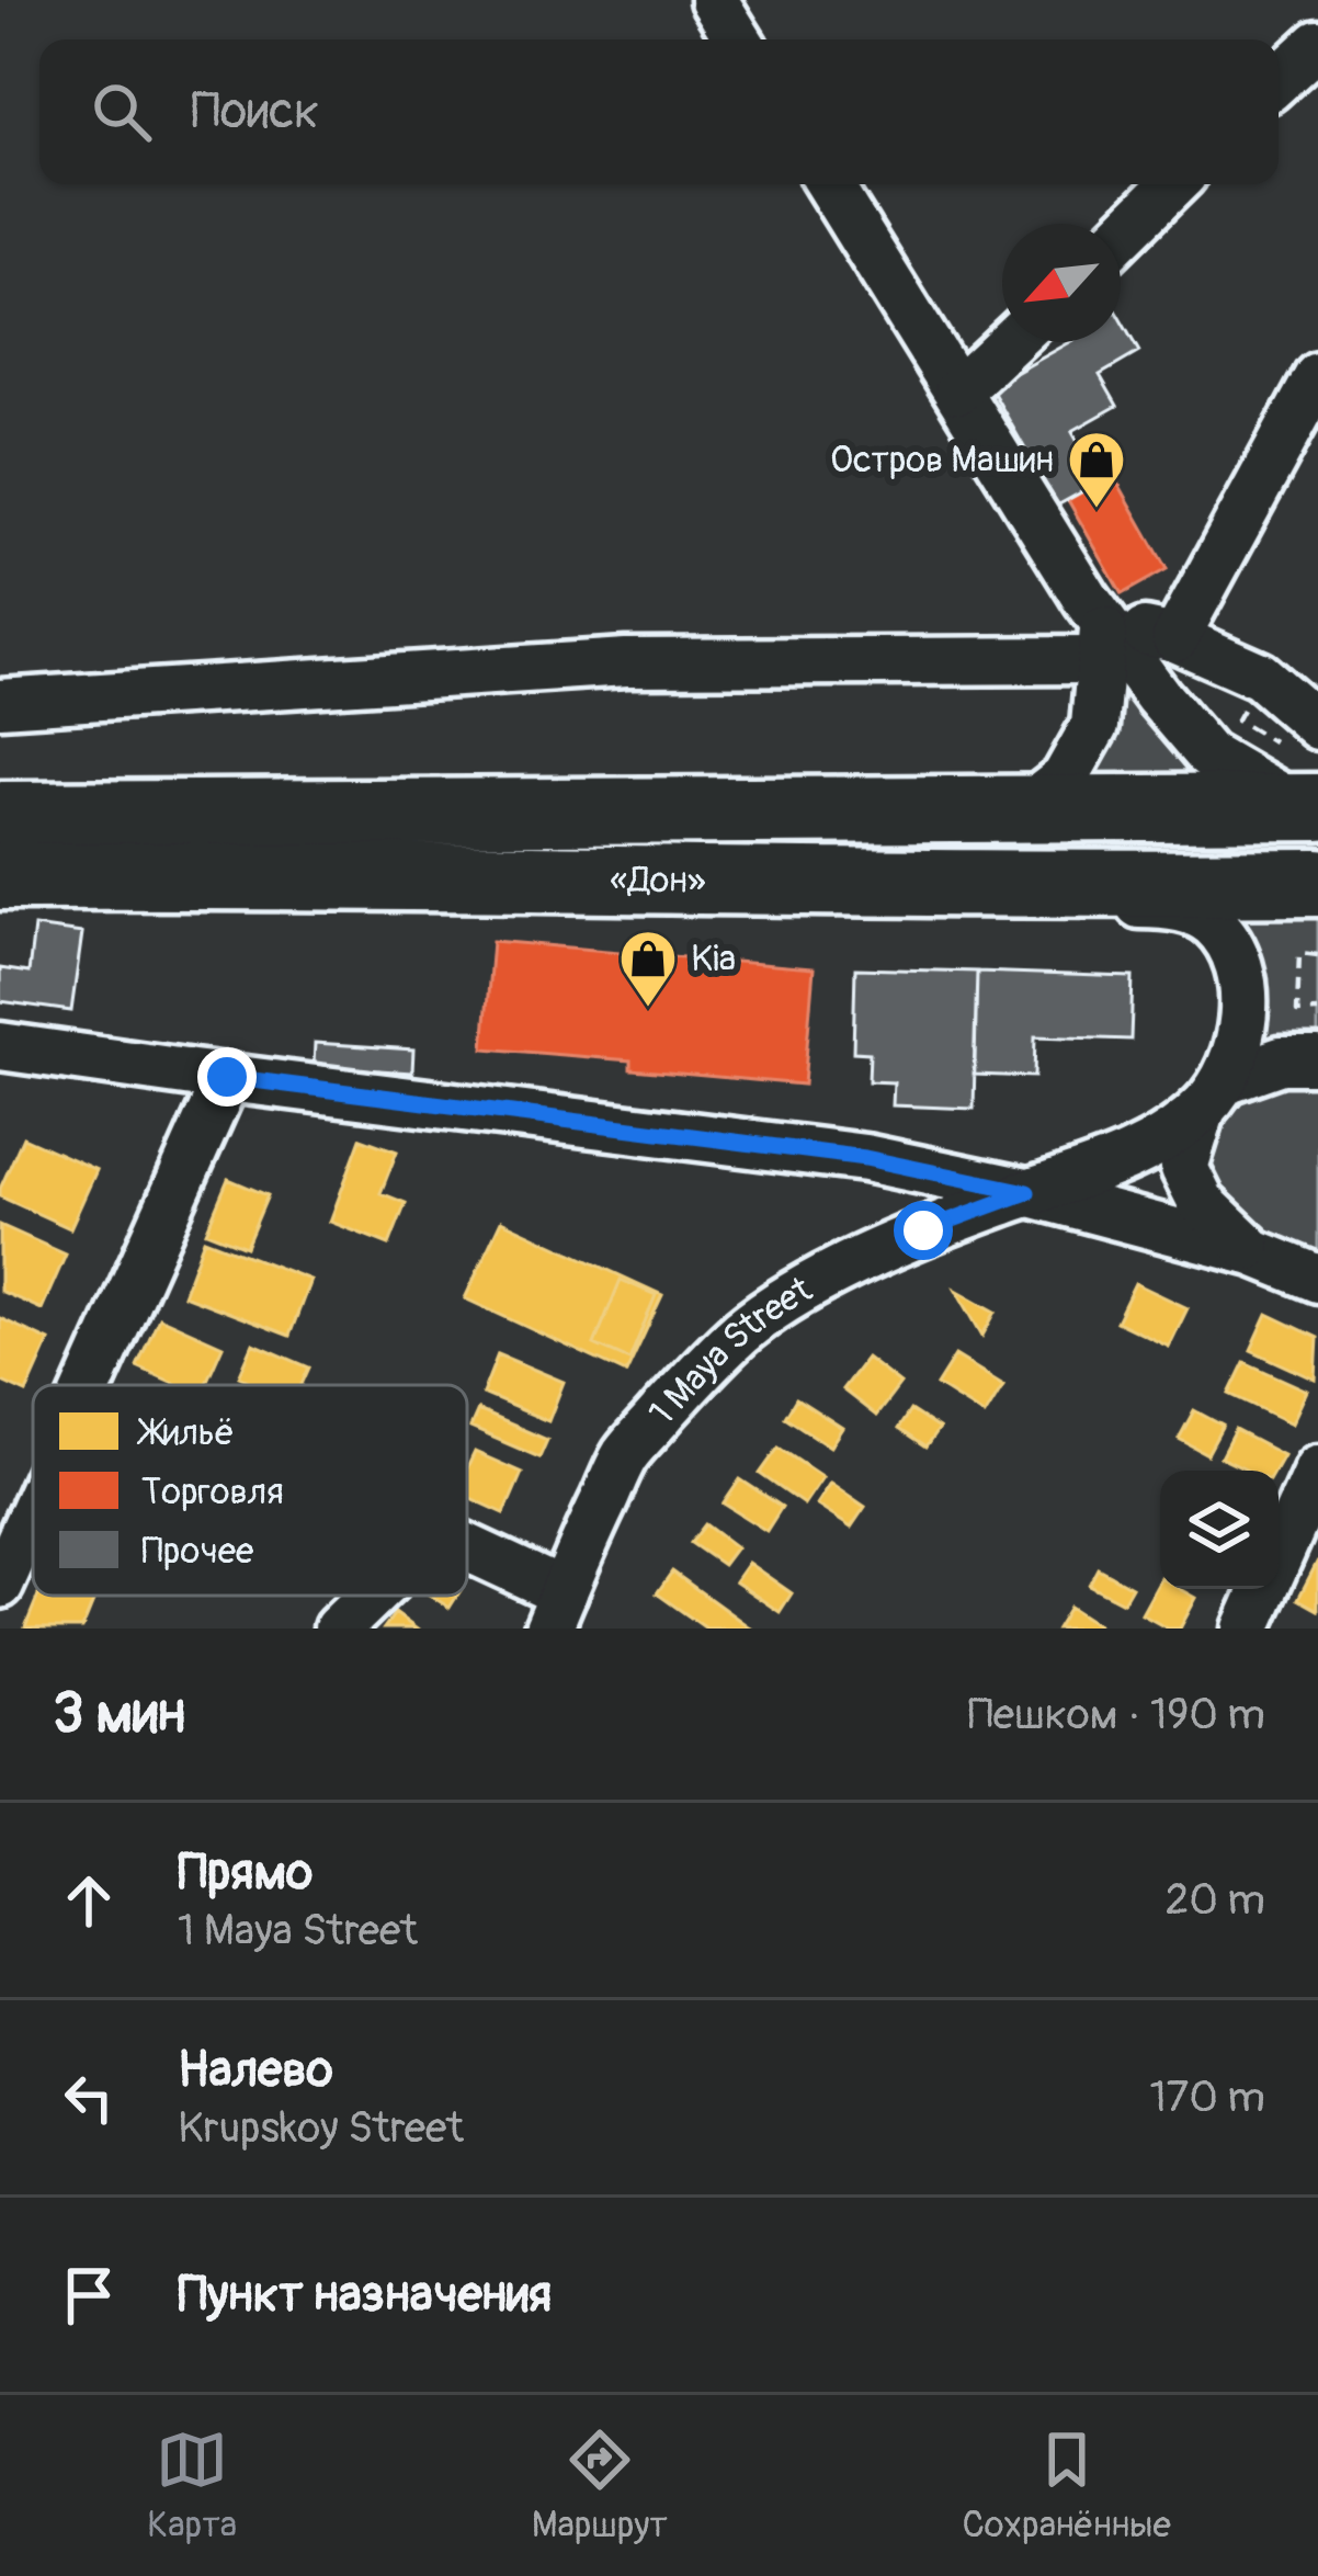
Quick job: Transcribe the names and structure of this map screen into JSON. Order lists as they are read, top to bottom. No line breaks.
{"streets":{"highway":["«Дон»"],"street":["1 Maya Street"]},"places":{"shop":["Остров Машин","Kia"]},"legend":["Жильё","Торговля","Прочее"],"north":"bottom left","page":{"search":"Поиск","heading":["3 мин","Пешком · 190 m"],"list":[["Прямо","1 Maya Street","20 m"],["Налево","Krupskoy Street","170 m"],"Пункт назначения"],"nav":["Карта","Маршрут","Сохранённые"]}}
